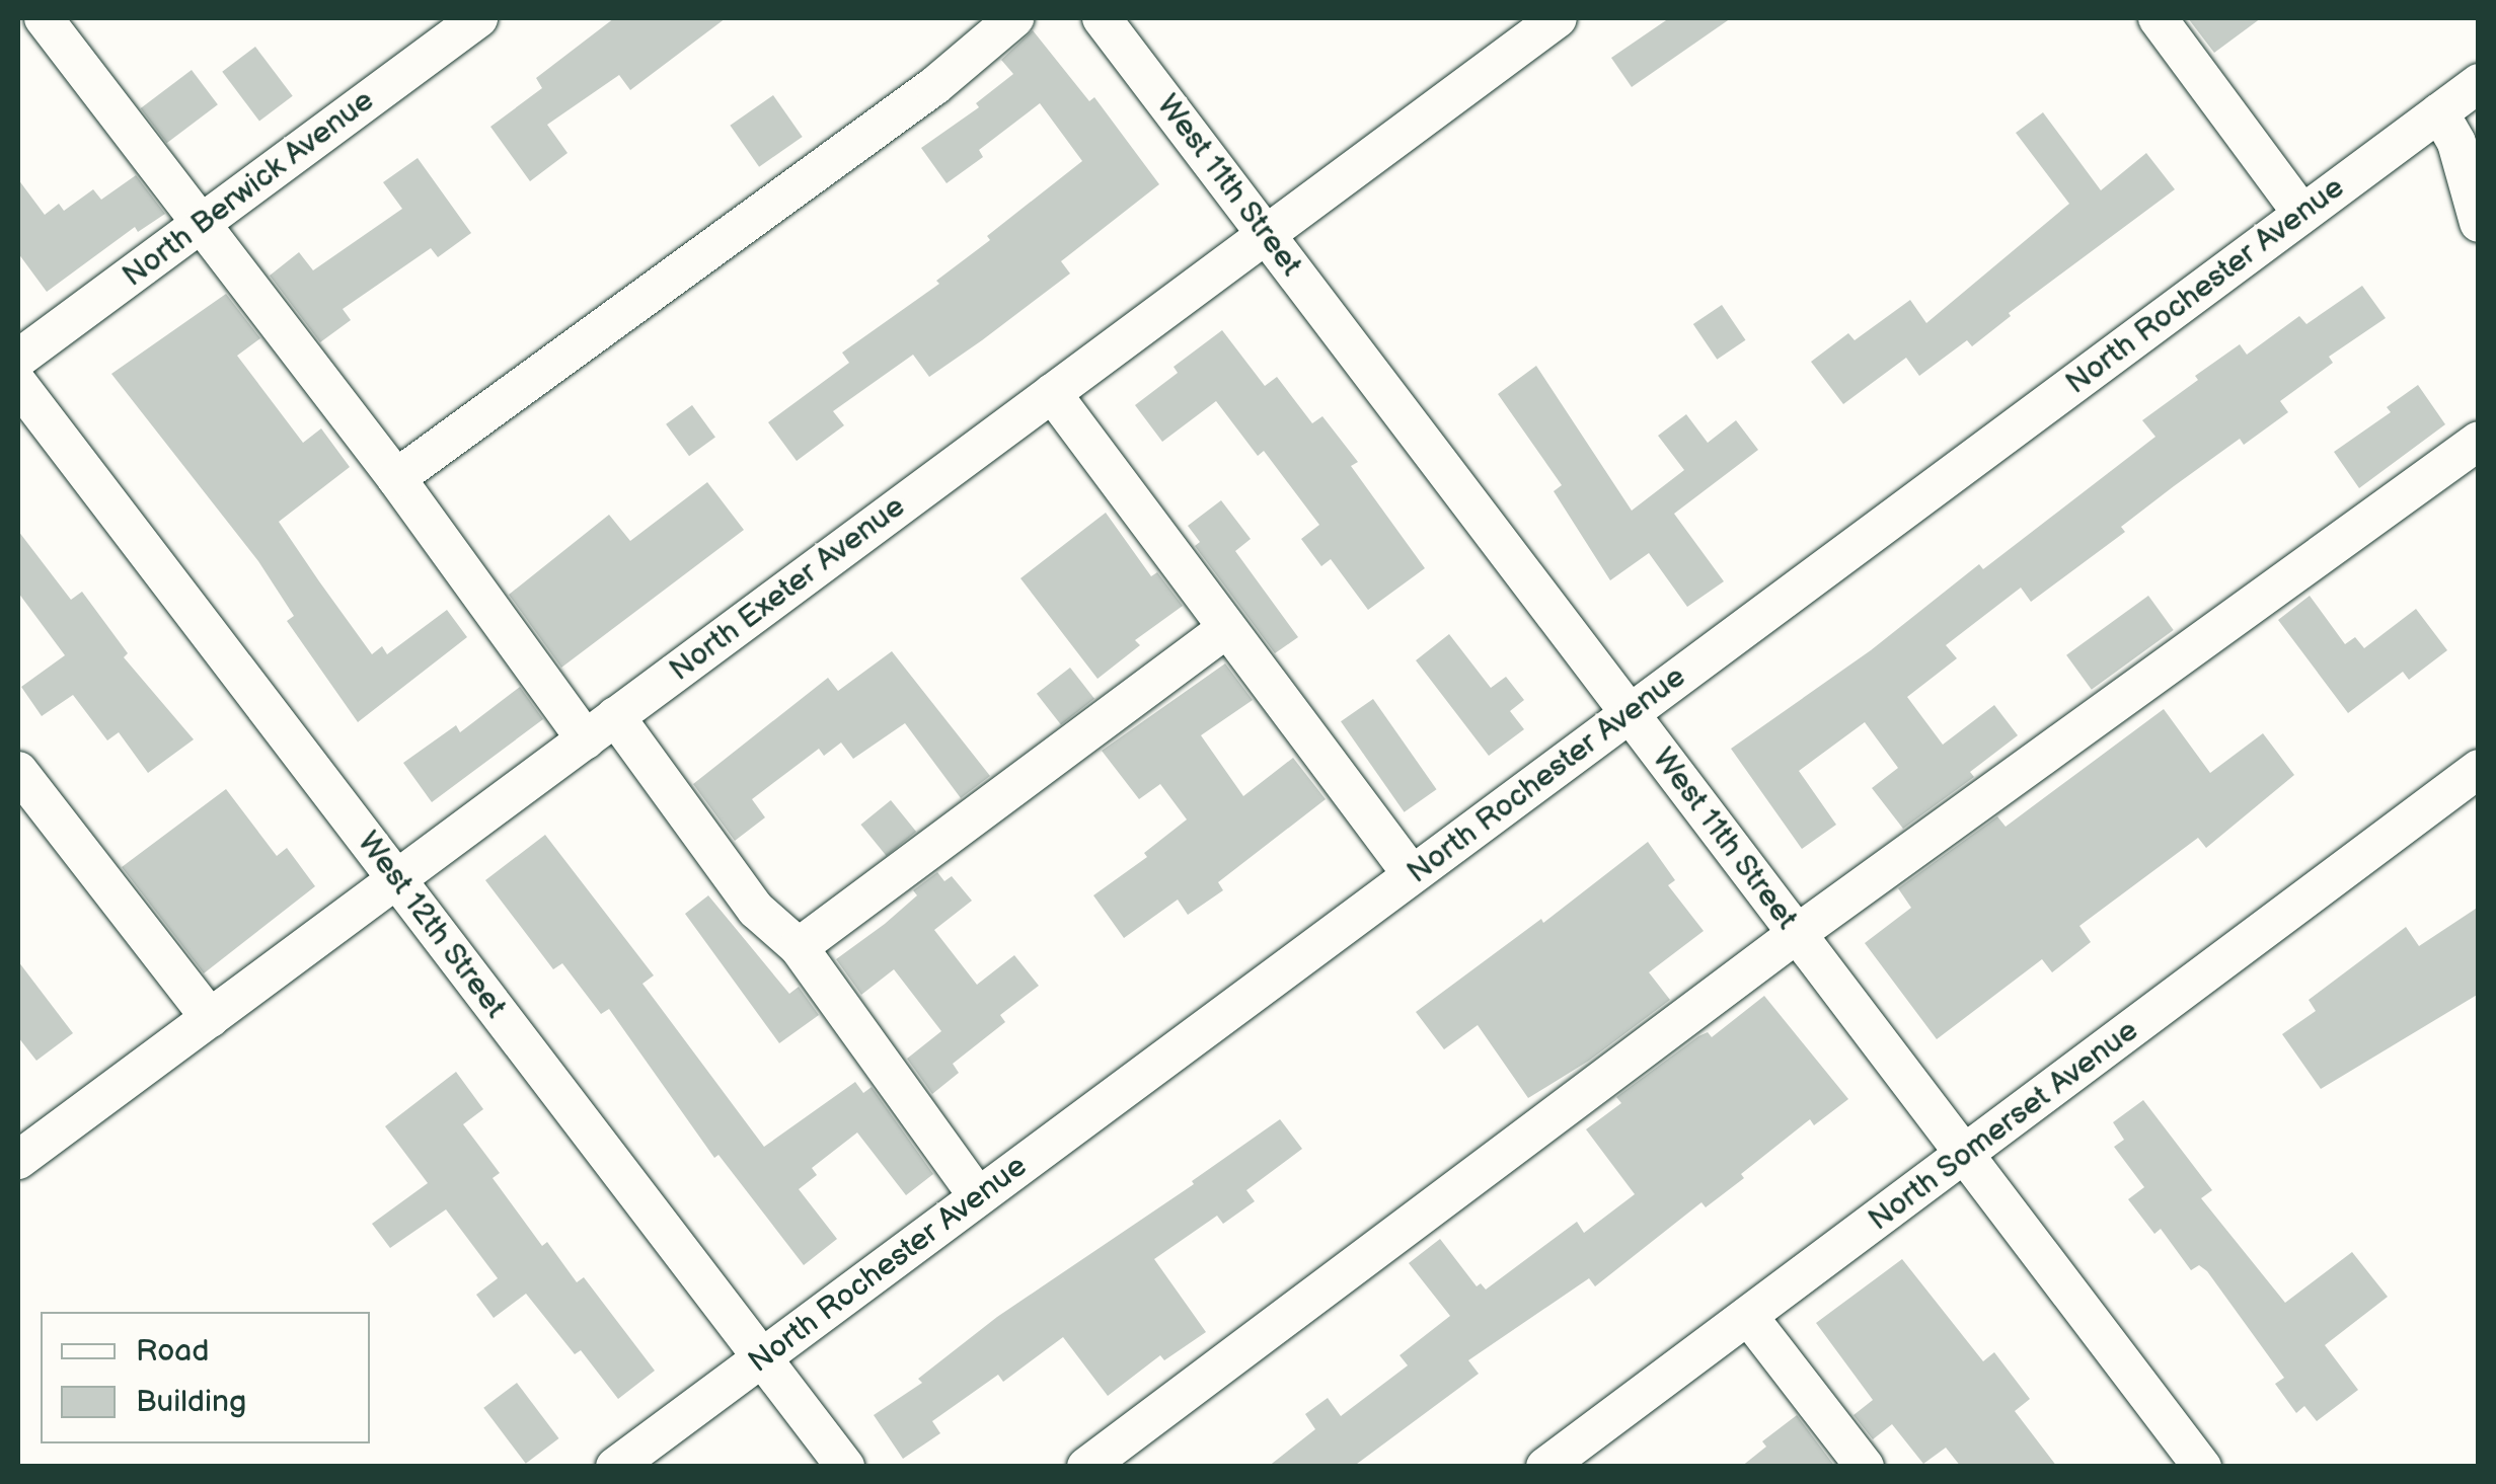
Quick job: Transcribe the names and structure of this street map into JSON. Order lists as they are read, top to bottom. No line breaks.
{"streets":{"street":["West 11th Street","North Berwick Avenue","North Rochester Avenue","North Exeter Avenue","West 12th Street","North Somerset Avenue"]},"crossings":[["West 11th Street","North Rochester Avenue"],["West 11th Street","North Exeter Avenue"],["West 11th Street","North Somerset Avenue"],["North Rochester Avenue","West 12th Street"],["North Exeter Avenue","West 12th Street"]],"legend":["Road","Building"]}
